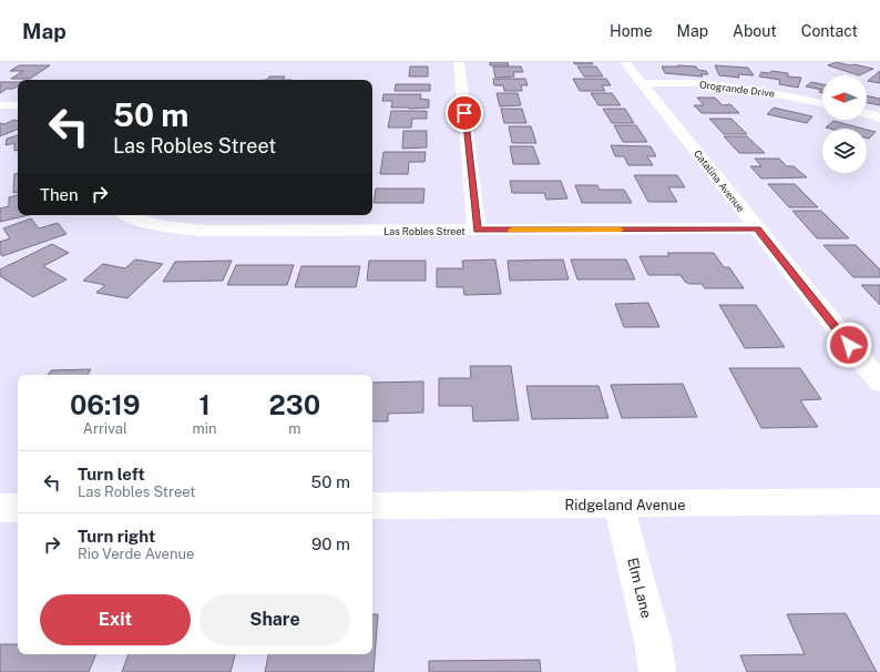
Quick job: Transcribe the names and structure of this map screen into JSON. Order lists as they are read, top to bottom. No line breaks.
{"streets":{"street":["Orogrande Drive","Catalina Avenue","Las Robles Street","Ridgeland Avenue","Elm Lane"]},"crossings":[["Orogrande Drive","Catalina Avenue"],["Catalina Avenue","Las Robles Street"],["Ridgeland Avenue","Elm Lane"]],"north":"left","page":{"header":"Map","nav":["Home","Map","About","Contact"],"turn":["50 m","Las Robles Street"],"then":"Then","eta":["06:19","Arrival","1","min","230","m"],"list":[{"name":"Turn left","note":"Las Robles Street","value":"50 m"},{"name":"Turn right","note":"Rio Verde Avenue","value":"90 m"}],"buttons":["Exit","Share"]}}
